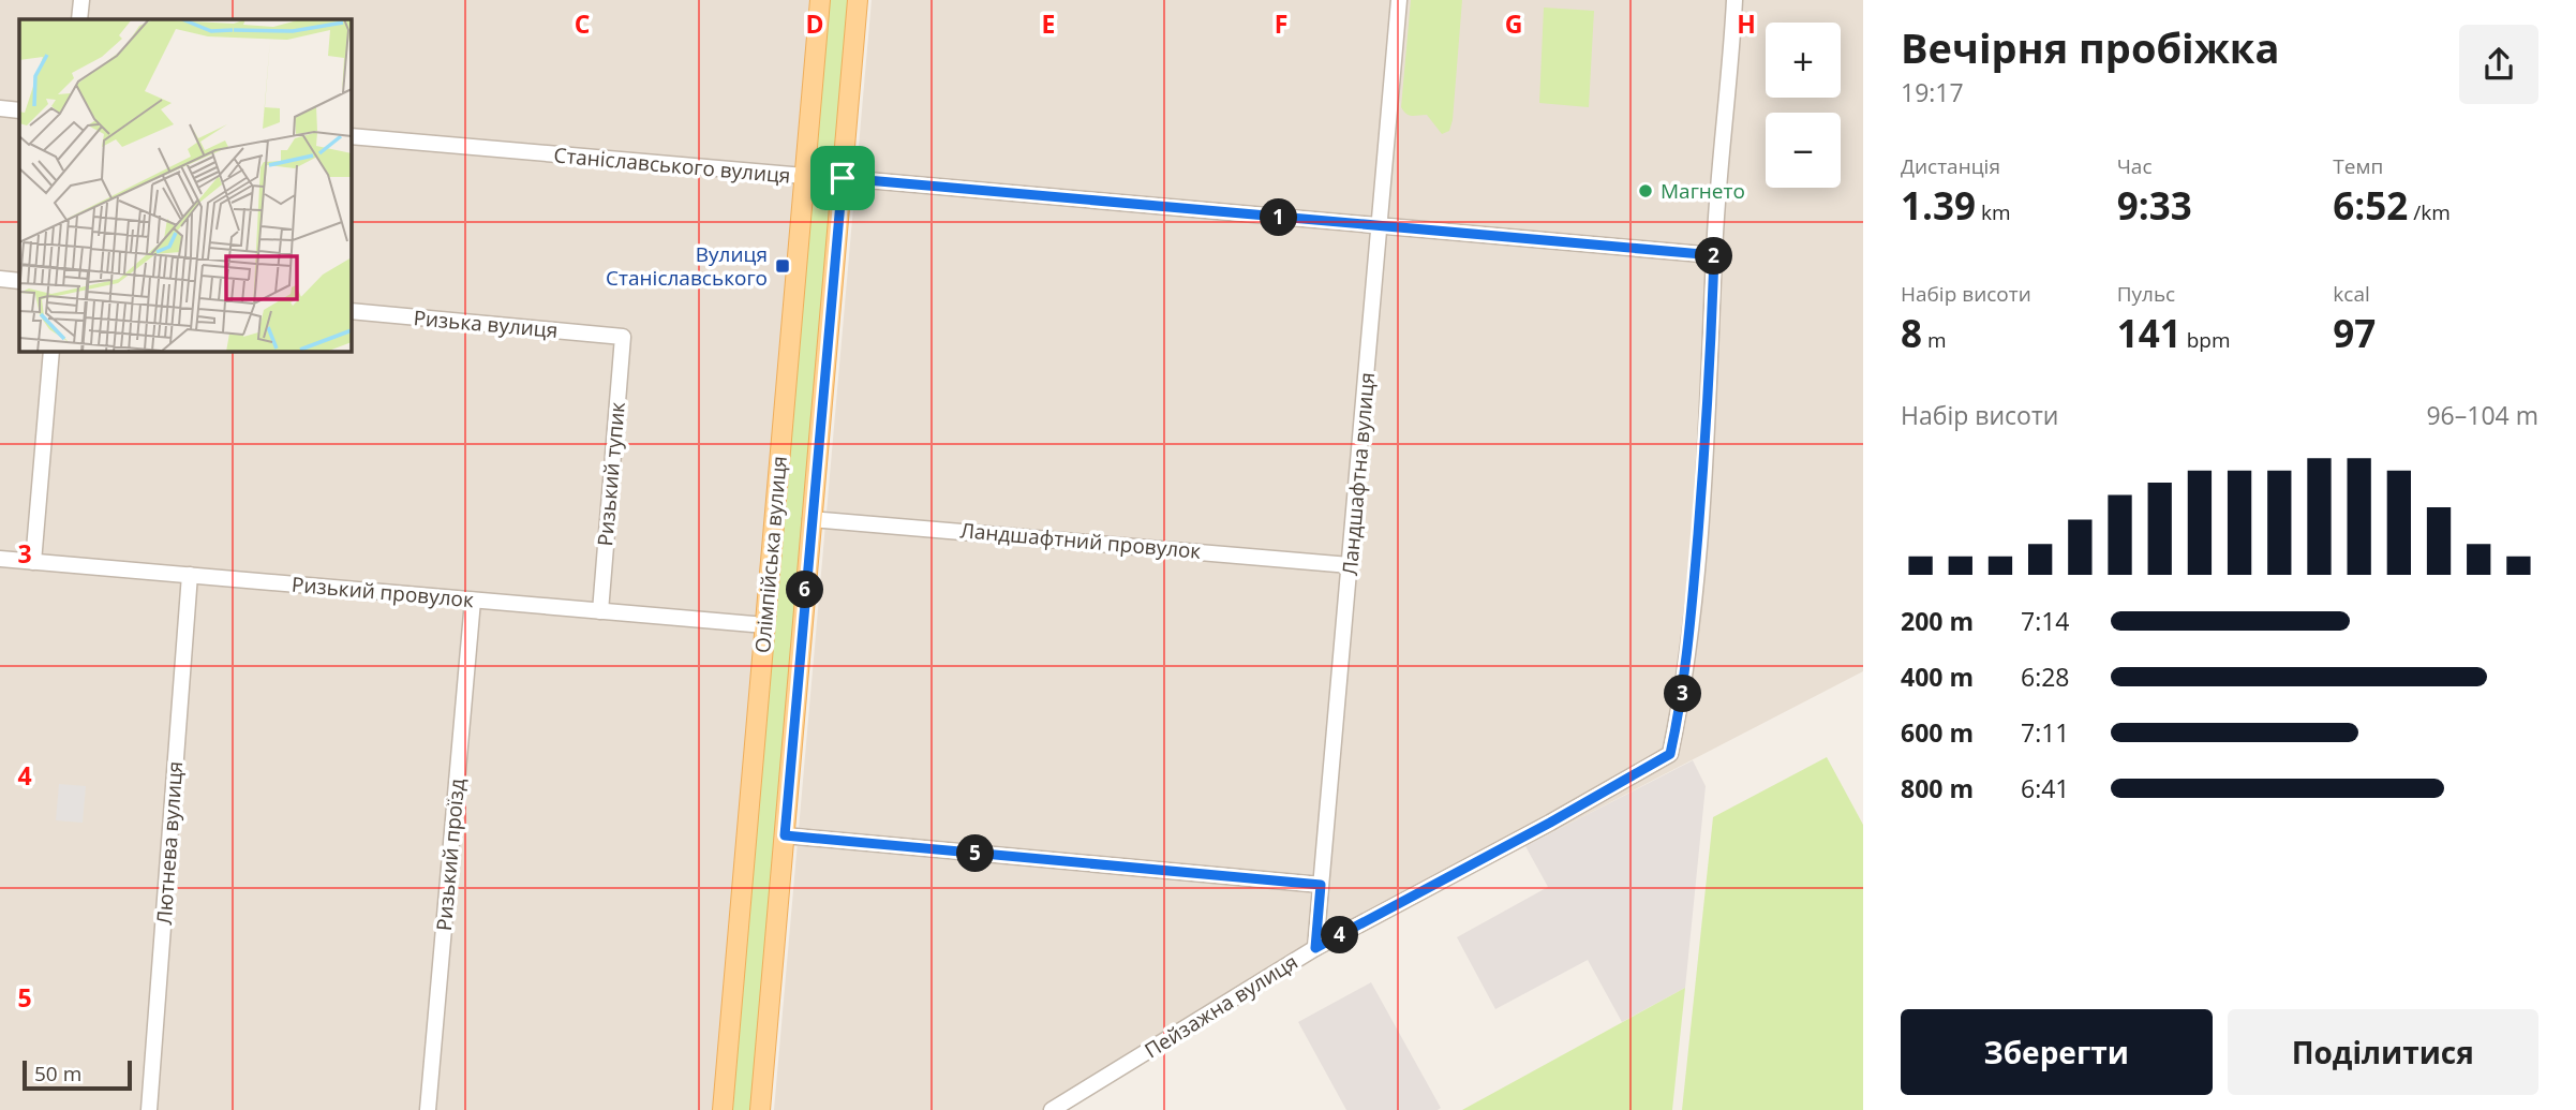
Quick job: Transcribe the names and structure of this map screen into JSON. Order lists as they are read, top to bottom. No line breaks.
{"streets":{"main road":["Станіславського вулиця","Олімпійська вулиця"],"street":["Ризька вулиця","Ризький тупик","Ландшафтна вулиця","Ландшафтний провулок","Ризький провулок","Лютнева вулиця","Ризький проїзд","Пейзажна вулиця"]},"crossings":[["Станіславського вулиця","Ландшафтна вулиця"],["Станіславського вулиця","Олімпійська вулиця"],["Станіславського вулиця","Пейзажна вулиця"],["Ризька вулиця","Ризький тупик"],["Ризький тупик","Ризький провулок"],["Ландшафтна вулиця","Ландшафтний провулок"],["Ландшафтна вулиця","Пейзажна вулиця"],["Ландшафтний провулок","Олімпійська вулиця"],["Олімпійська вулиця","Ризький провулок"],["Ризький провулок","Лютнева вулиця"],["Ризький провулок","Ризький проїзд"]],"places":{"other":["Магнето"],"transit":["Вулиця Станіславського"]},"scale_bar":"50 m","page":{"heading":["Вечірня пробіжка","19:17"],"map_buttons":["+","−"],"stats":[["Дистанція","1.39 km"],["Час","9:33"],["Темп","6:52 /km"],["Набір висоти","8 m"],["Пульс","141 bpm"],["kcal","97"]],"pins":["1","2","6","3","5","4"],"chart":["Набір висоти","96–104 m"],"list":[{"name":"200 m","note":"7:14"},{"name":"400 m","note":"6:28"},{"name":"600 m","note":"7:11"},{"name":"800 m","note":"6:41"}],"buttons":["Зберегти","Поділитися"],"scale":"50 m"},"grid":{"columns":["C","D","E","F","G","H"],"rows":["3","4","5"]}}
